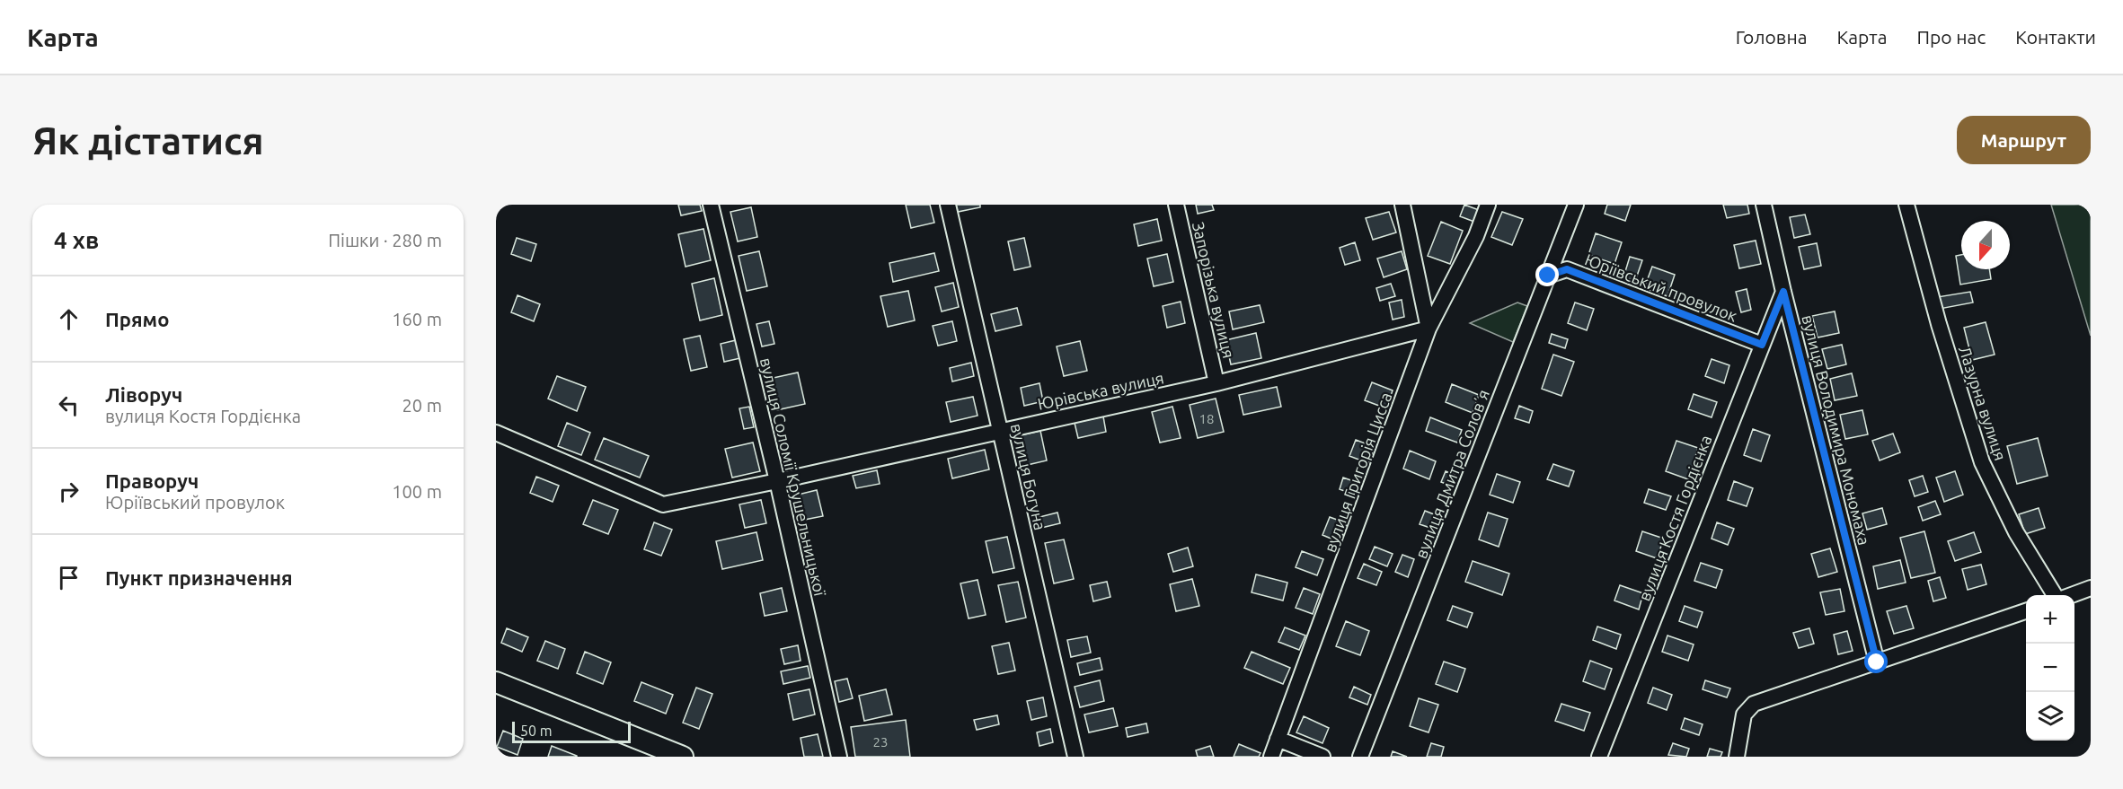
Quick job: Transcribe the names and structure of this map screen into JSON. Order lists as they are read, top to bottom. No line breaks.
{"streets":{"street":["Юріївський провулок","Запорізька вулиця","Юрівська вулиця","Лазурна вулиця","вулиця Володимира Мономаха","вулиця Григорія Цисса","вулиця Дмитра Соловʼя","вулиця Соломії Крушельницької","вулиця Богуна","вулиця Костя Гордієнка"]},"crossings":[["Юріївський провулок","вулиця Дмитра Соловʼя"],["Юріївський провулок","вулиця Костя Гордієнка"],["Запорізька вулиця","Юрівська вулиця"],["Юрівська вулиця","вулиця Григорія Цисса"],["Юрівська вулиця","вулиця Соломії Крушельницької"],["Юрівська вулиця","вулиця Богуна"],["вулиця Володимира Мономаха","вулиця Костя Гордієнка"]],"house_numbers":["18","23"],"scale_bar":"50 m","north":"bottom","page":{"header":"Карта","nav":["Головна","Карта","Про нас","Контакти"],"buttons":"Маршрут","title":"Як дістатися","heading":["4 хв","Пішки · 280 m"],"list":[["Прямо","160 m"],["Ліворуч","вулиця Костя Гордієнка","20 m"],["Праворуч","Юріївський провулок","100 m"],"Пункт призначення"],"map_buttons":["+","−"],"scale":"50 m"}}
